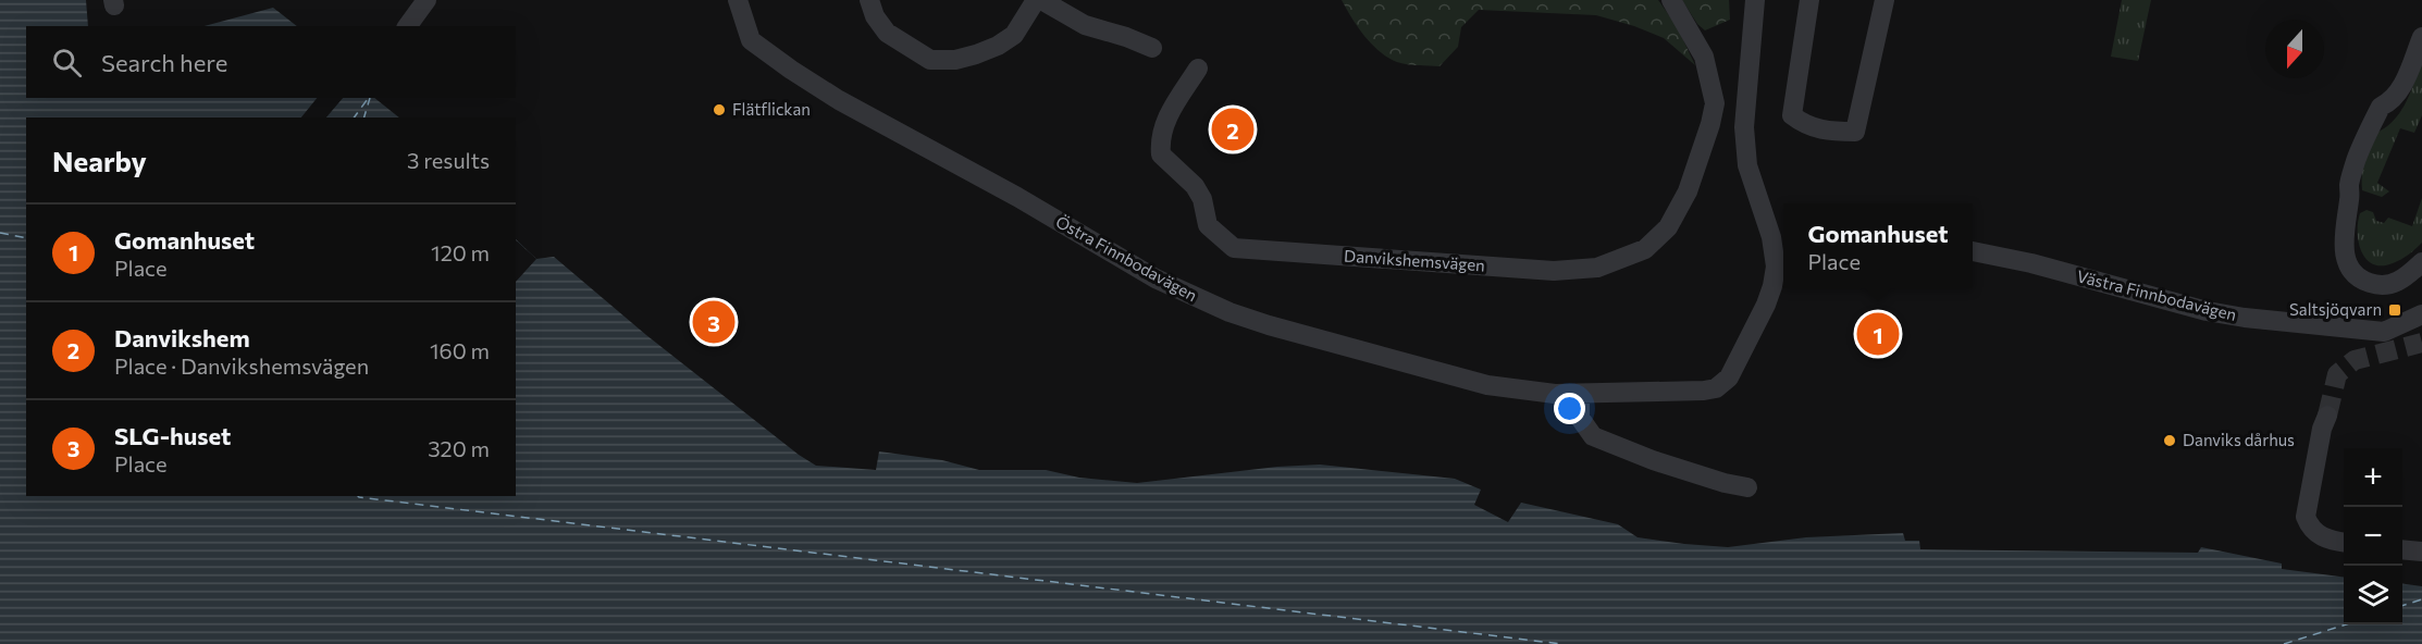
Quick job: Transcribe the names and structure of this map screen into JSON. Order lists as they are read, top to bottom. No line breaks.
{"streets":{"street":["Östra Finnbodavägen","Danvikshemsvägen","Västra Finnbodavägen"]},"places":{"other":["Flätflickan","Danviks dårhus"],"transit":["Saltsjöqvarn"]},"north":"bottom","page":{"search":"Search here","pins":["2","3","1"],"heading":["Nearby","3 results"],"list":[{"mark":"1","name":"Gomanhuset","note":"Place","value":"120 m"},{"mark":"2","name":"Danvikshem","note":"Place · Danvikshemsvägen","value":"160 m"},{"mark":"3","name":"SLG-huset","note":"Place","value":"320 m"}],"popup":["Gomanhuset","Place"],"map_buttons":["+","−"]}}
